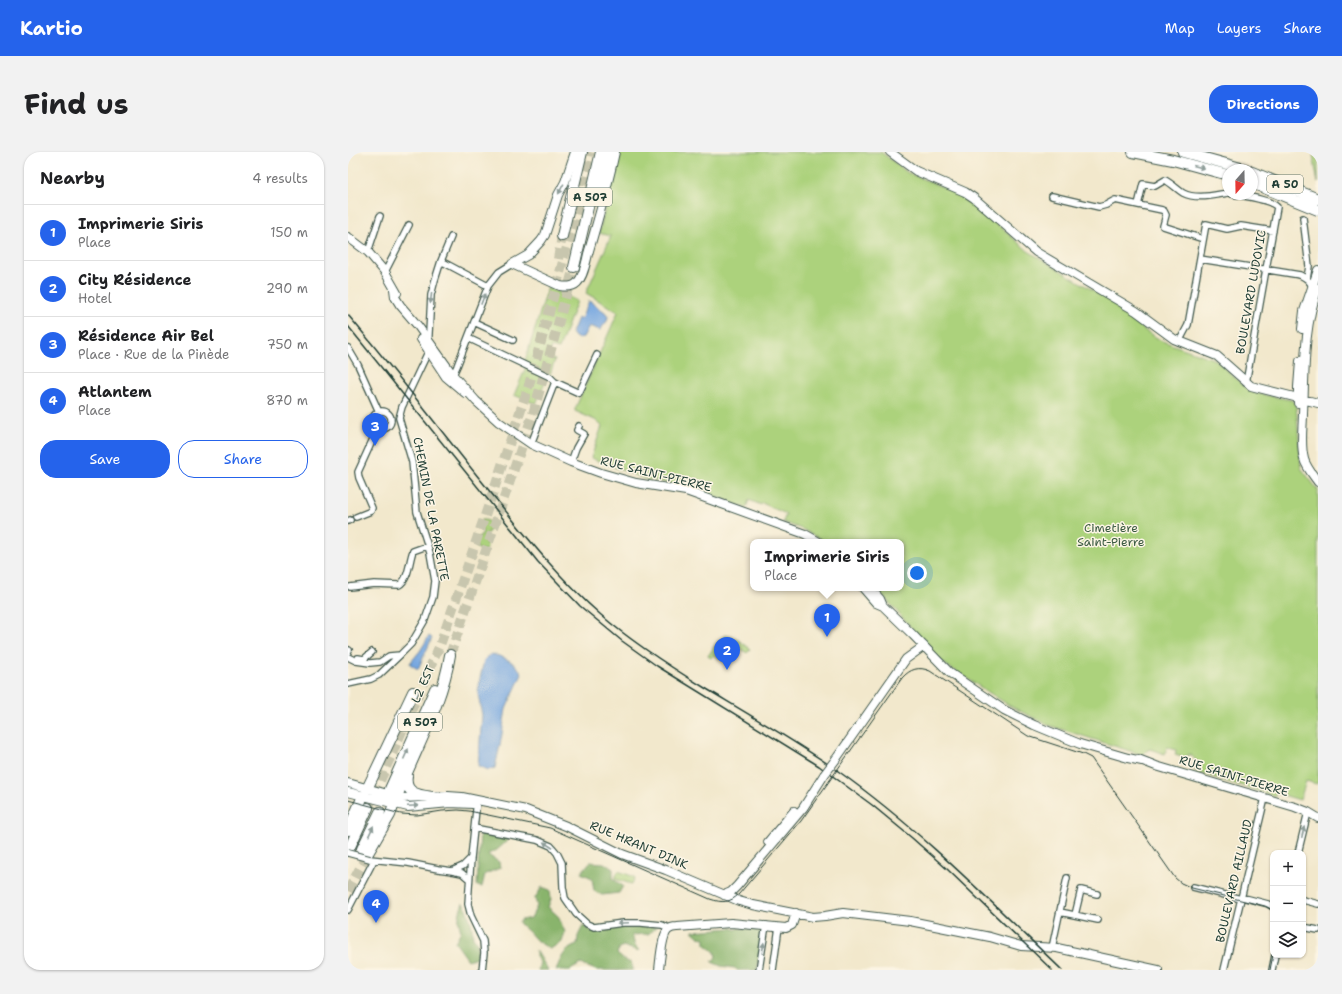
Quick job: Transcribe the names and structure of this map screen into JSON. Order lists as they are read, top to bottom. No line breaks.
{"streets":{"highway":["A 50","A 507","L2 EST"],"street":["BOULEVARD LUDOVIC","RUE SAINT-PIERRE","CHEMIN DE LA PARETTE","RUE HRANT DINK","BOULEVARD AILLAUD"]},"crossings":[["RUE SAINT-PIERRE","BOULEVARD AILLAUD"]],"parks":["Cimetière Saint-Pierre"],"north":"bottom","page":{"header":"Kartio","nav":["Map","Layers","Share"],"title":"Find us","buttons":["Directions",["Save","Share"]],"heading":["Nearby","4 results"],"list":[{"mark":"1","name":"Imprimerie Siris","note":"Place","value":"150 m"},{"mark":"2","name":"City Résidence","note":"Hotel","value":"290 m"},{"mark":"3","name":"Résidence Air Bel","note":"Place · Rue de la Pinède","value":"750 m"},{"mark":"4","name":"Atlantem","note":"Place","value":"870 m"}],"pins":["3","1","2","4"],"popup":["Imprimerie Siris","Place"],"map_buttons":["+","−"]}}
